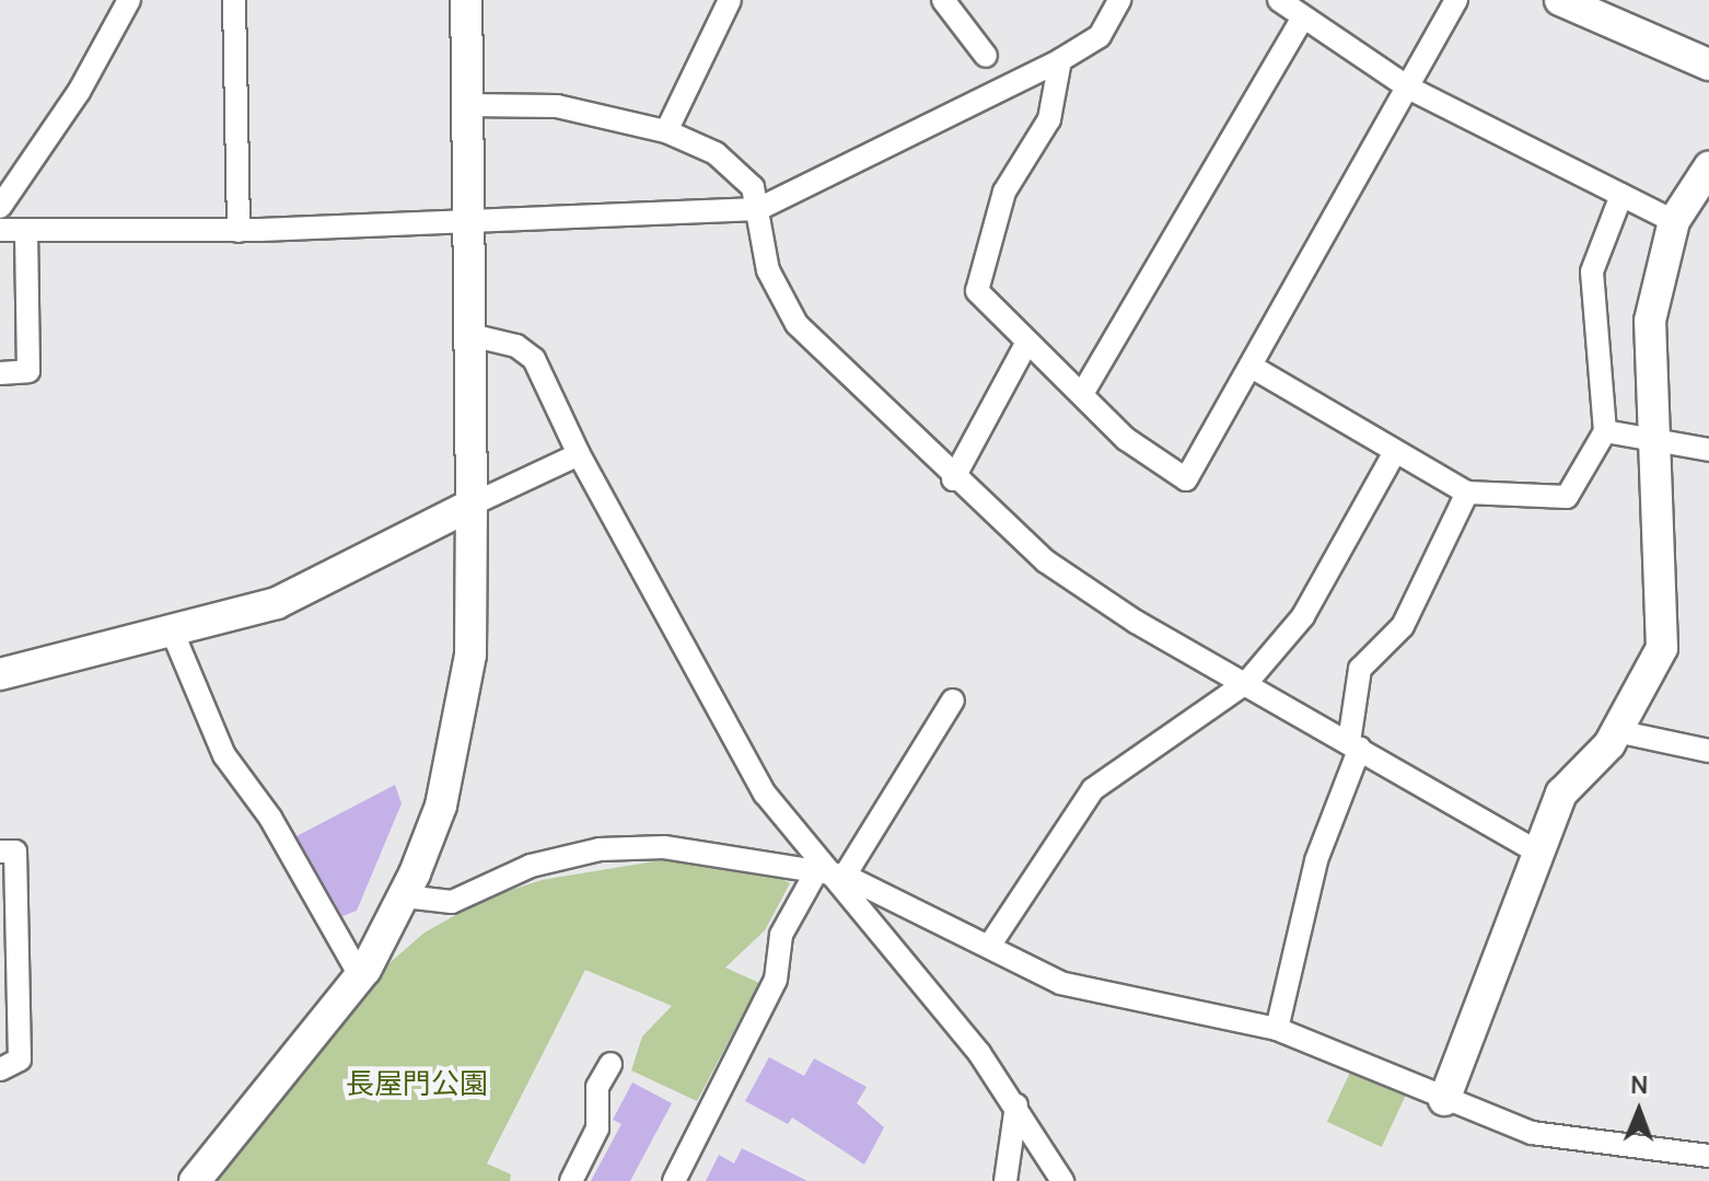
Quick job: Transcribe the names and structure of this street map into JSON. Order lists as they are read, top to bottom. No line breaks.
{"parks":["長屋門公園"],"north":"top"}
